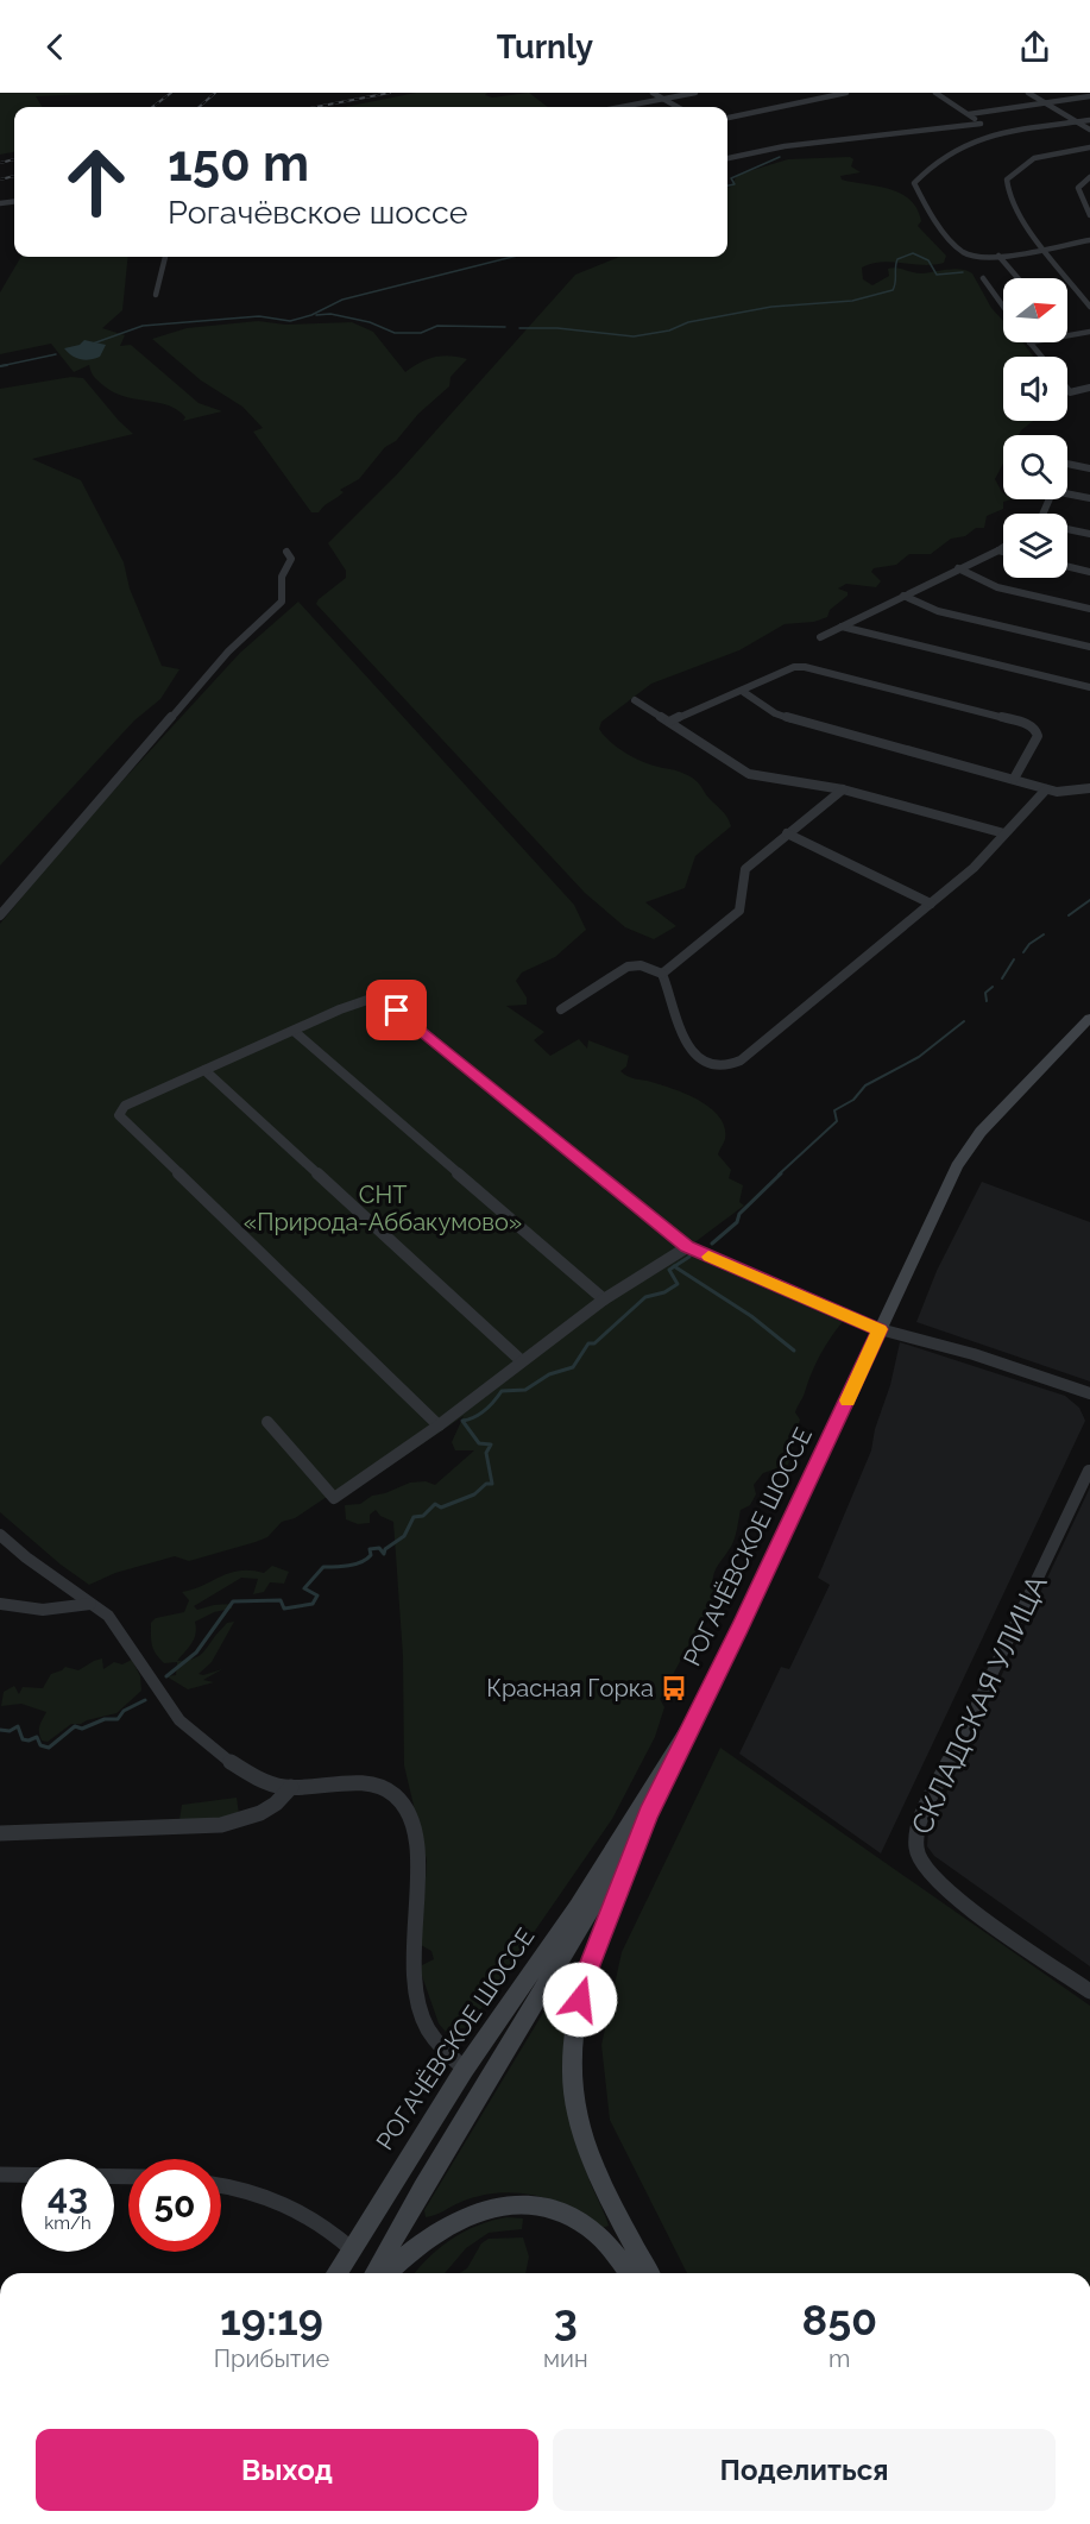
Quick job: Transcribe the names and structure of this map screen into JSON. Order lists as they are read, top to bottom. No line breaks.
{"streets":{"main road":["РОГАЧЁВСКОЕ ШОССЕ"],"street":["СКЛАДСКАЯ УЛИЦА"]},"parks":["СНТ «Природа-Аббакумово»"],"places":{"bus stop":["Красная Горка"]},"north":"right","page":{"header":"Turnly","turn":["150 m","Рогачёвское шоссе"],"speed":"43 km/h","limit":"50","eta":["19:19","Прибытие","3","мин","850","m"],"buttons":["Выход","Поделиться"]}}
